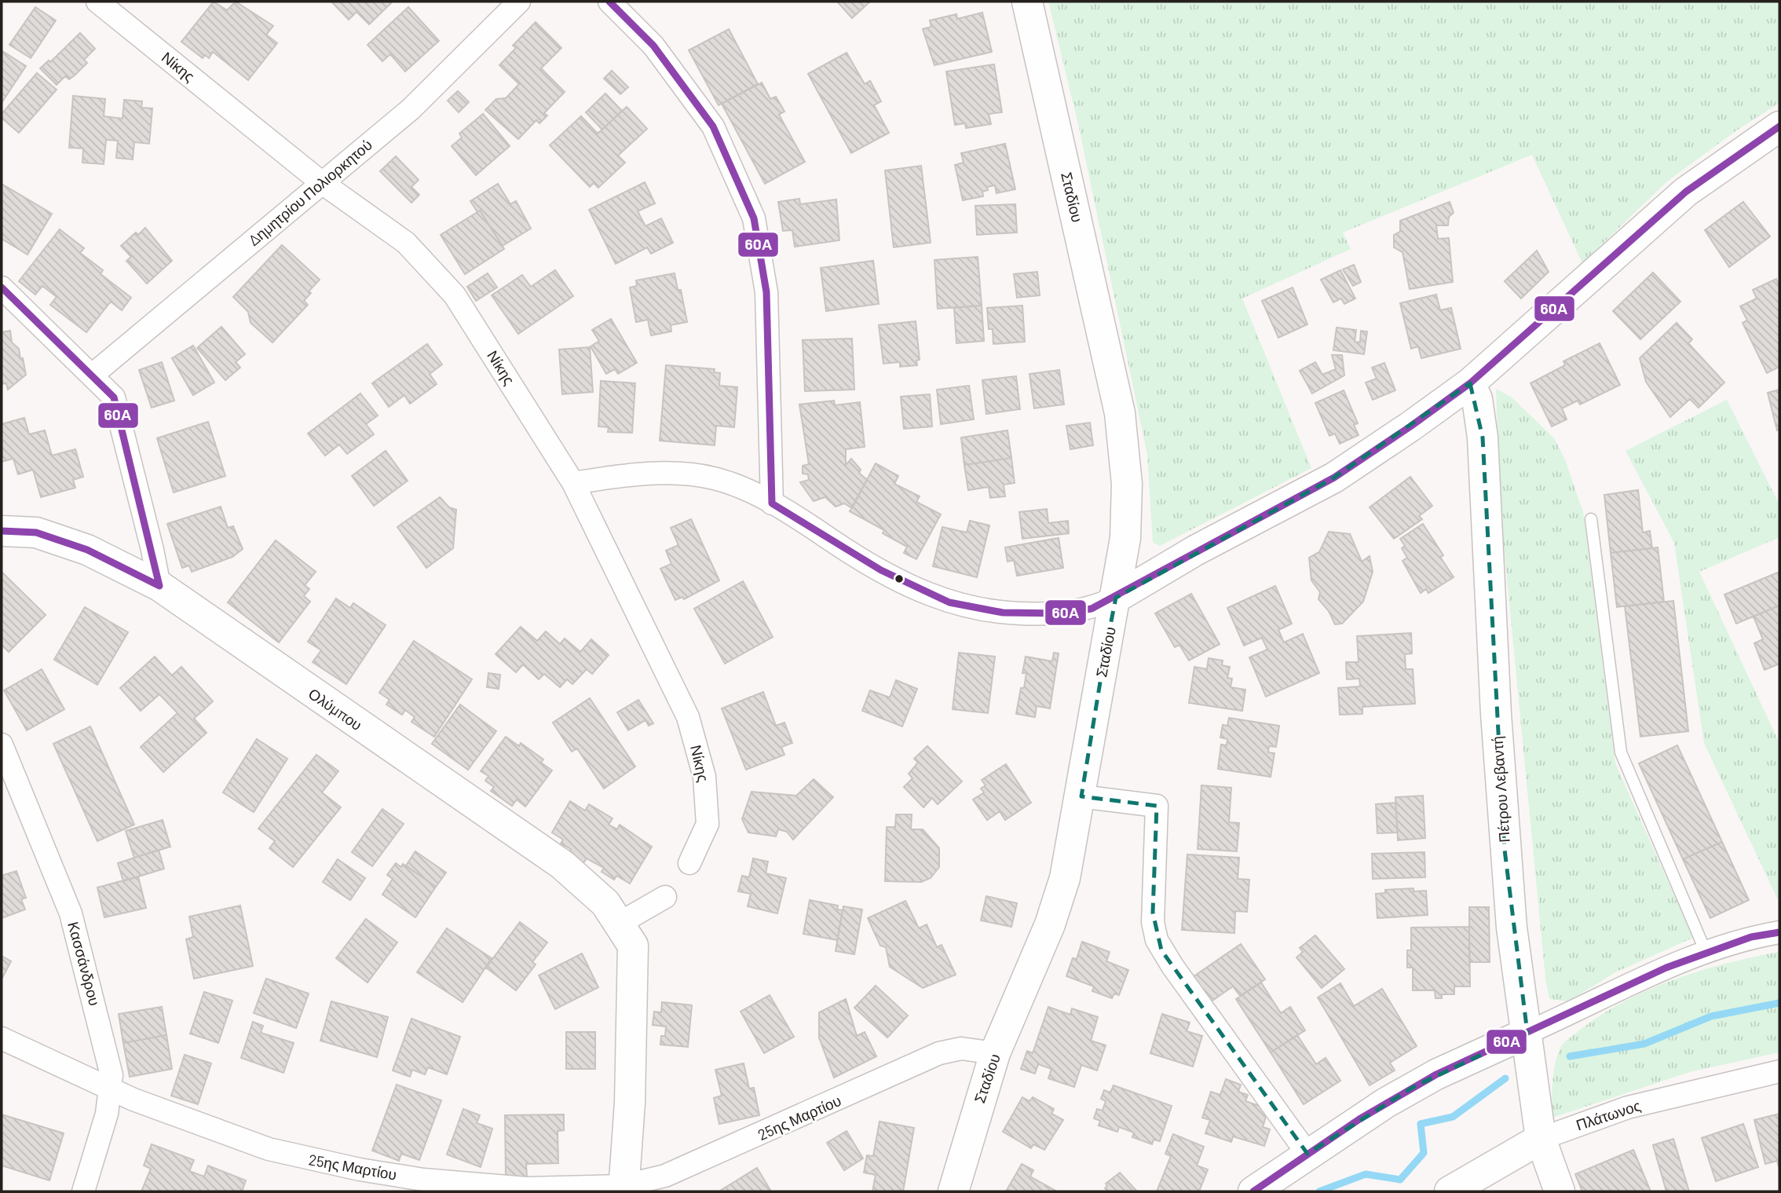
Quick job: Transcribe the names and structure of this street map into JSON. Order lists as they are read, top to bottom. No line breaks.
{"streets":{"street":["Νίκης","Δημητρίου Πολιορκητού","Σταδίου","Ολύμπου","Πέτρου Λεβαντή","Κασσάνδρου","Πλάτωνος","25ης Μαρτίου"]},"crossings":[["Νίκης","Δημητρίου Πολιορκητού"],["Σταδίου","25ης Μαρτίου"],["Πέτρου Λεβαντή","Πλάτωνος"],["Κασσάνδρου","25ης Μαρτίου"]],"lines":["transit line 60Α"]}
